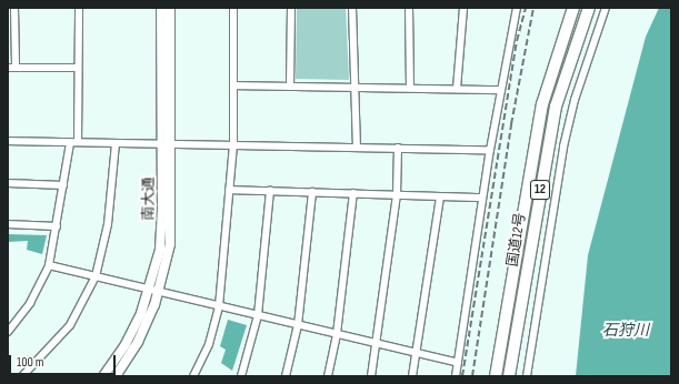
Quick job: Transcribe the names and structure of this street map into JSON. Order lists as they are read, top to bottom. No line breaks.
{"streets":{"highway":["12","国道12号"],"street":["南大通"]},"water":["石狩川"],"scale_bar":"100 m"}
